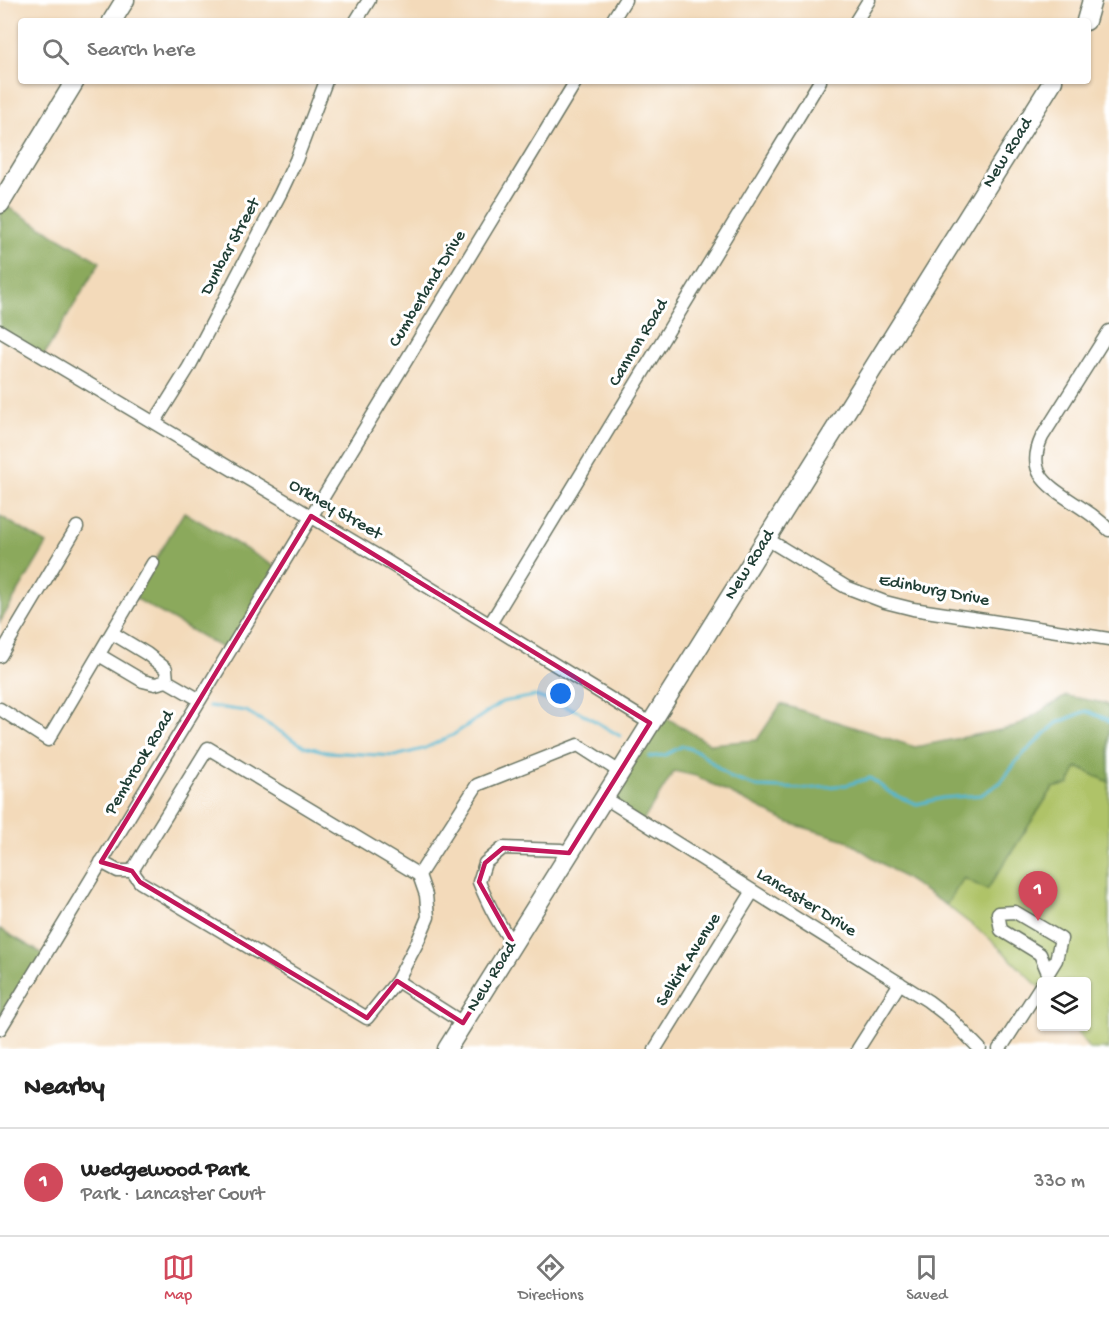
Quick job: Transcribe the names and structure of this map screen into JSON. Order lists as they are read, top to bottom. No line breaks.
{"streets":{"street":["New Road","Dunbar Street","Cumberland Drive","Cannon Road","Orkney Street","Edinburg Drive","Pembrook Road","Lancaster Drive","Selkirk Avenue"]},"crossings":[["New Road","Orkney Street"],["New Road","Edinburg Drive"],["New Road","Lancaster Drive"],["Dunbar Street","Orkney Street"],["Cumberland Drive","Orkney Street"],["Cumberland Drive","Pembrook Road"],["Cannon Road","Orkney Street"],["Orkney Street","Pembrook Road"],["Lancaster Drive","Selkirk Avenue"]],"page":{"search":"Search here","pins":"1","heading":"Nearby","list":[{"mark":"1","name":"Wedgewood Park","note":"Park · Lancaster Court","value":"330 m"}],"nav":["Map","Directions","Saved"]}}
